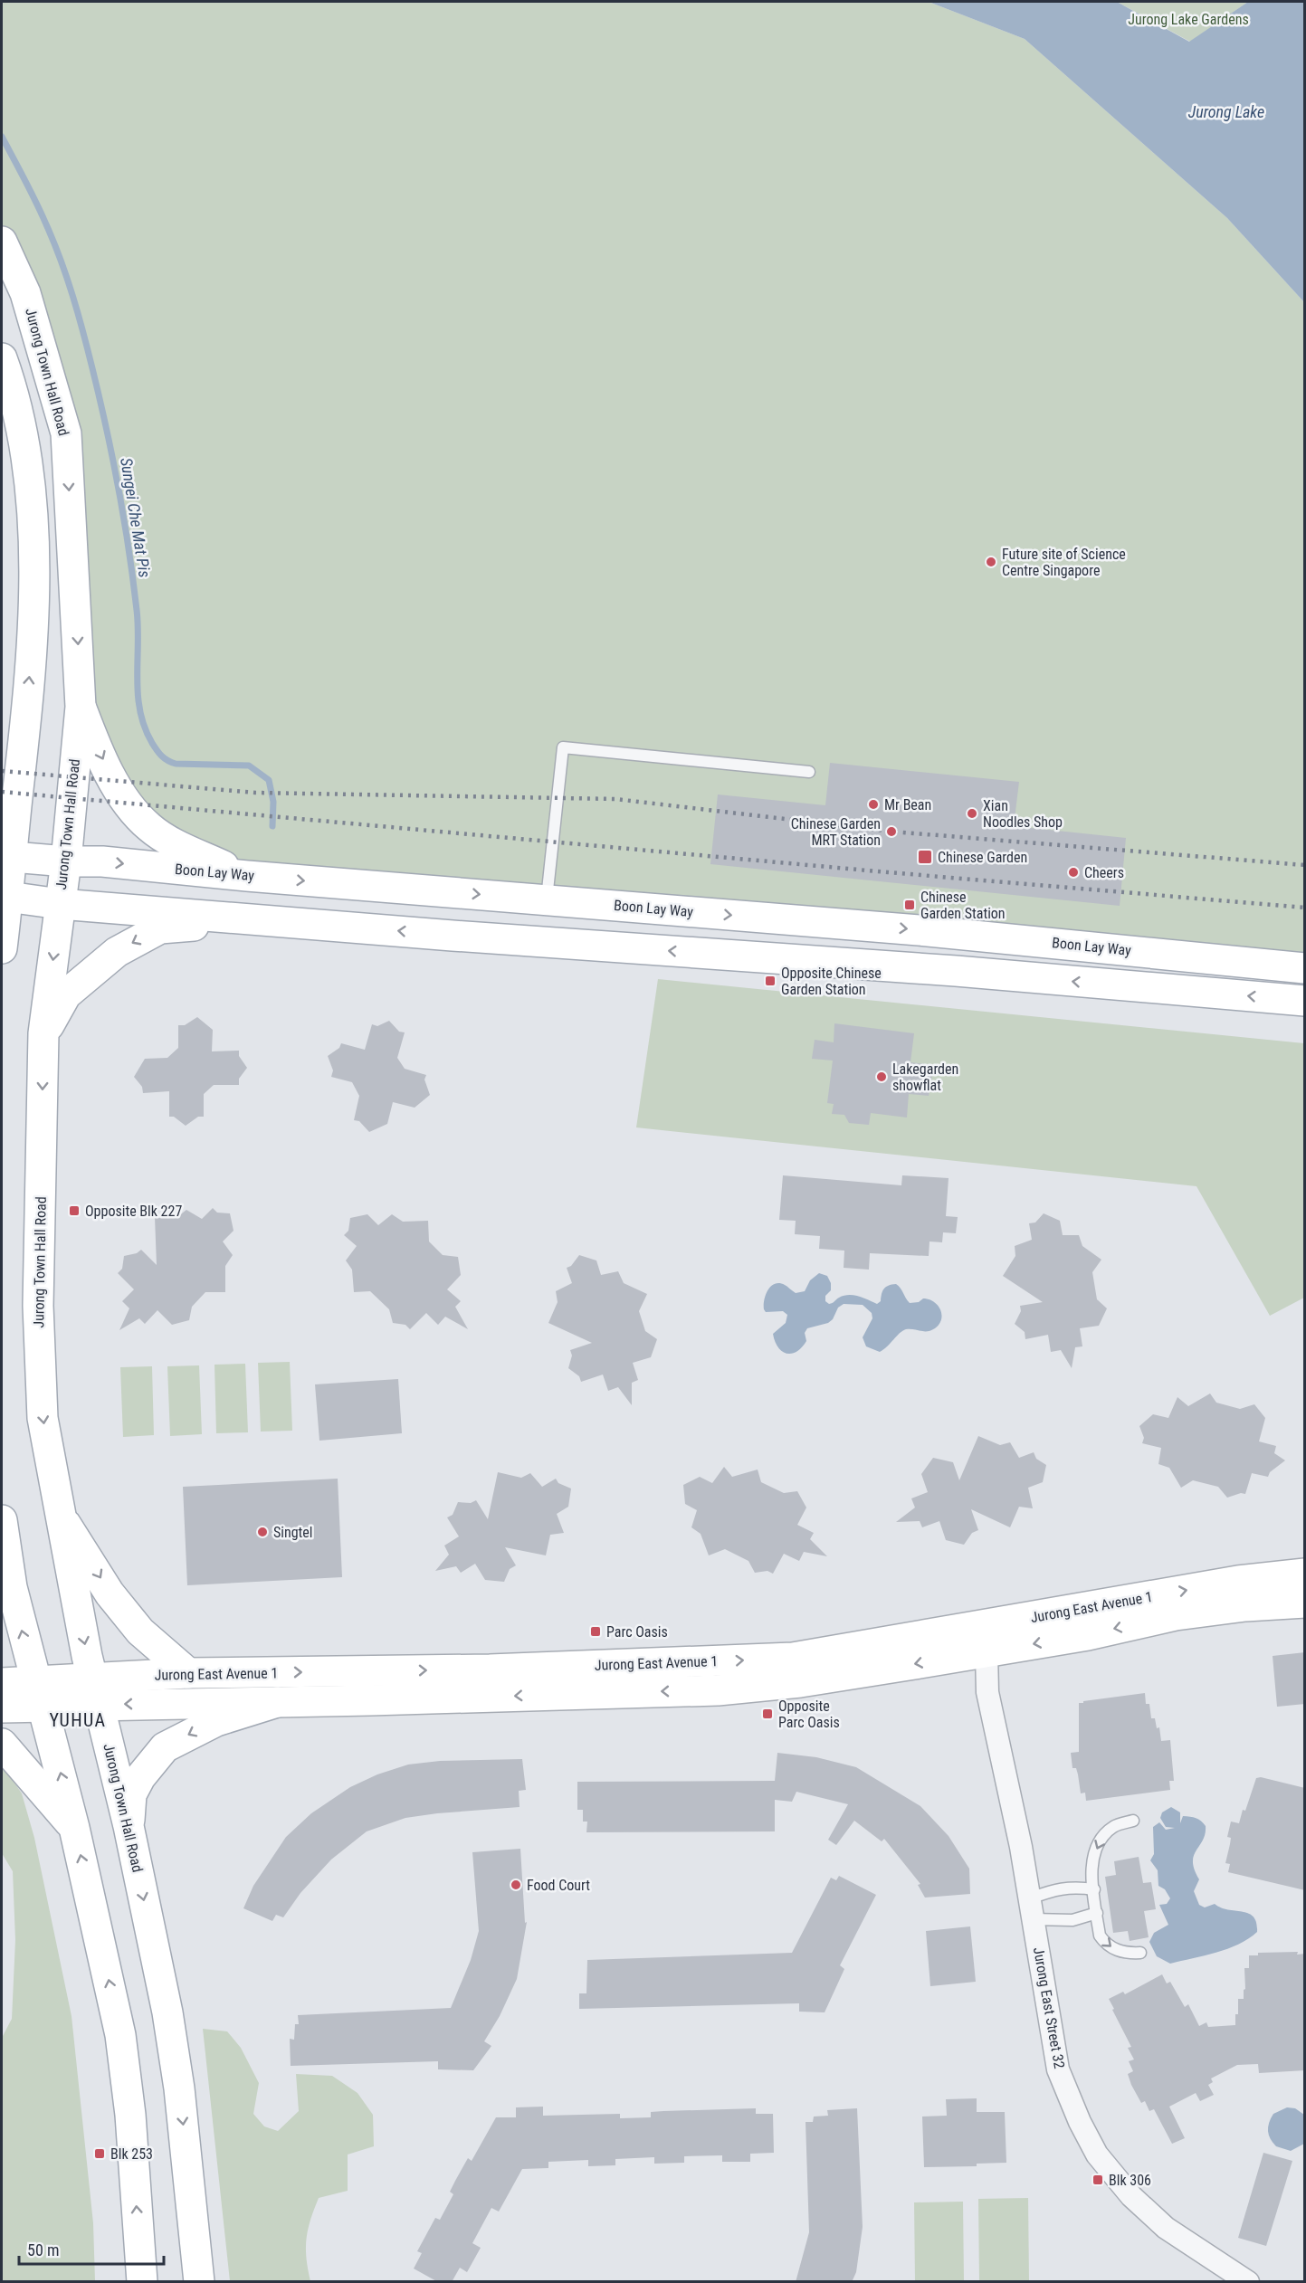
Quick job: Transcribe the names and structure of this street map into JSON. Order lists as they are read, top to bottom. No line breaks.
{"streets":{"main road":["Jurong Town Hall Road","Boon Lay Way","Jurong East Avenue 1"],"street":["Jurong East Street 32"]},"crossings":[["Jurong Town Hall Road","Boon Lay Way"],["Jurong Town Hall Road","Jurong East Avenue 1"],["Jurong East Avenue 1","Jurong East Street 32"]],"districts":["YUHUA"],"water":["Jurong Lake","Sungei Che Mat Pis"],"parks":["Jurong Lake Gardens"],"places":{"other":["Future site of Science Centre Singapore","Mr Bean","Xian Noodles Shop","Chinese Garden MRT Station","Cheers","Lakegarden showflat","Singtel","Food Court"],"transit":["Chinese Garden","Chinese Garden Station","Opposite Chinese Garden Station","Opposite Blk 227","Parc Oasis","Opposite Parc Oasis","Blk 253","Blk 306"]},"scale_bar":"50 m"}
